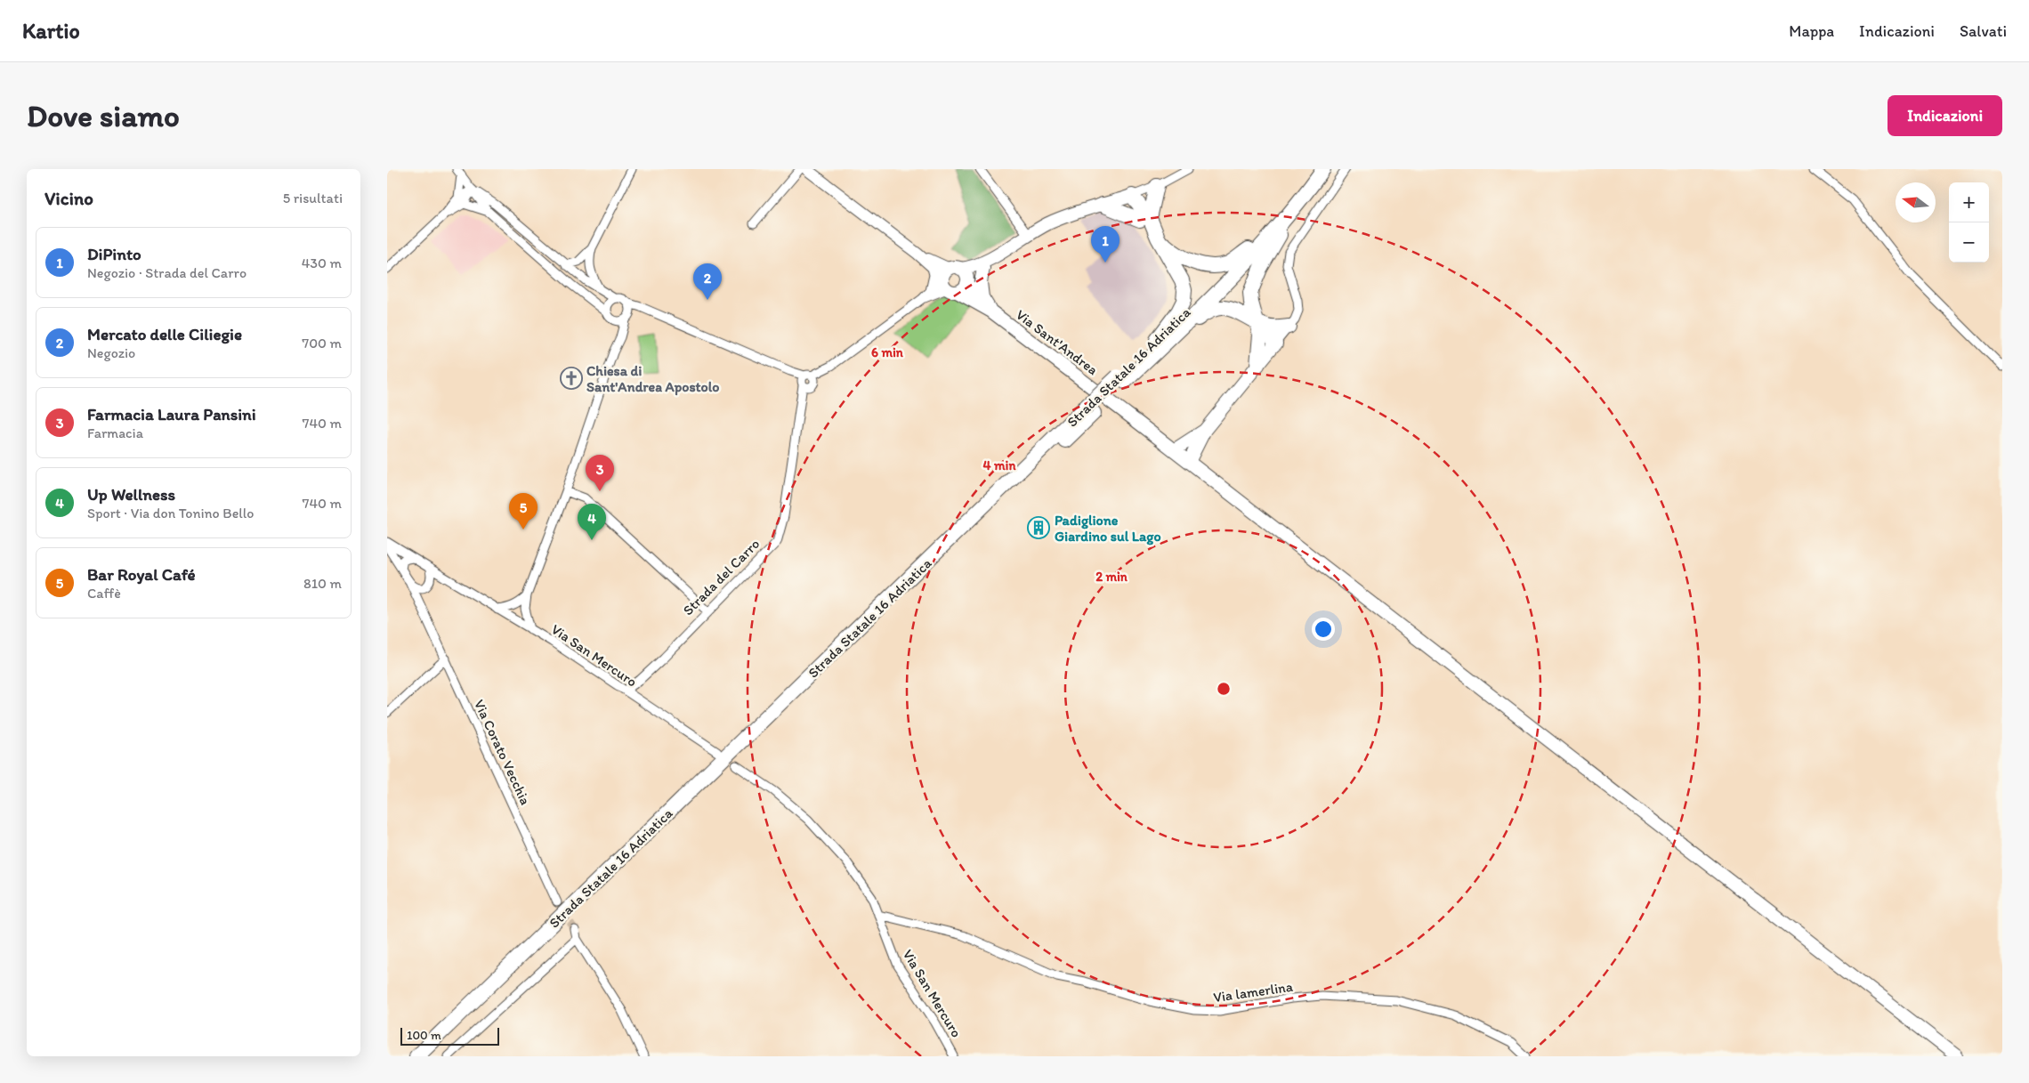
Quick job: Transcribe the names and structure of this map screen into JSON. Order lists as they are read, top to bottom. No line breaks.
{"streets":{"highway":["Strada Statale 16 Adriatica"],"main road":["Via Sant'Andrea"],"street":["Strada del Carro","Via San Mercuro","Via Corato Vecchia","Via lamerlina"]},"crossings":[["Strada del Carro","Via San Mercuro"],["Via San Mercuro","Via Corato Vecchia"],["Via San Mercuro","Via lamerlina"]],"places":{"church":["Chiesa di Sant'Andrea Apostolo"],"building":["Padiglione Giardino sul Lago"]},"scale_bar":"100 m","north":"left","page":{"header":"Kartio","nav":["Mappa","Indicazioni","Salvati"],"buttons":"Indicazioni","title":"Dove siamo","heading":["Vicino","5 risultati"],"map_buttons":["+","−"],"pins":["1","2","3","5","4"],"list":[{"mark":"1","name":"DiPinto","note":"Negozio · Strada del Carro","value":"430 m"},{"mark":"2","name":"Mercato delle Ciliegie","note":"Negozio","value":"700 m"},{"mark":"3","name":"Farmacia Laura Pansini","note":"Farmacia","value":"740 m"},{"mark":"4","name":"Up Wellness","note":"Sport · Via don Tonino Bello","value":"740 m"},{"mark":"5","name":"Bar Royal Café","note":"Caffè","value":"810 m"}],"scale":"100 m"},"rings":["6 min","4 min","2 min"]}
